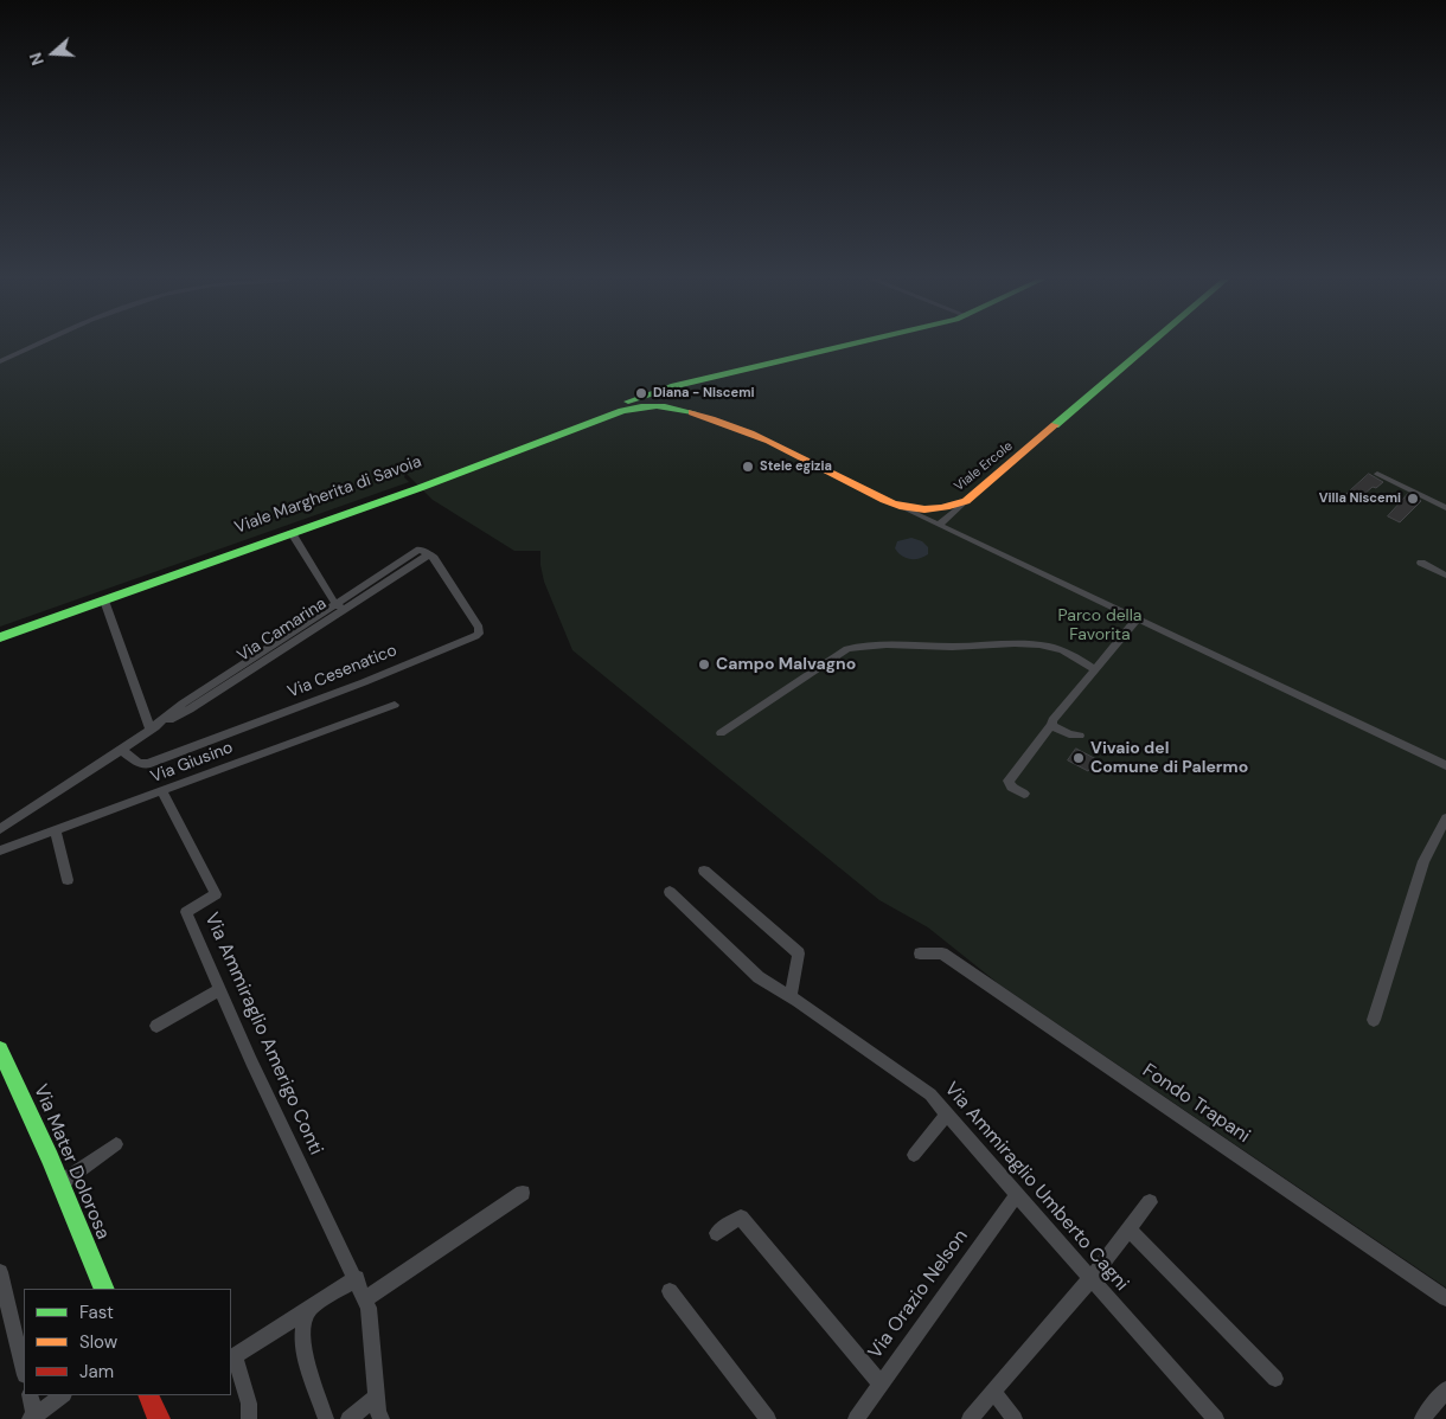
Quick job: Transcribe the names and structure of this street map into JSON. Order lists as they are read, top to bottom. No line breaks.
{"streets":{"street":["Viale Ercole","Viale Margherita di Savoia","Via Camarina","Via Cesenatico","Via Giusino","Via Ammiraglio Amerigo Conti","Fondo Trapani","Via Mater Dolorosa","Via Ammiraglio Umberto Cagni","Via Orazio Nelson"]},"crossings":[["Viale Ercole","Viale Margherita di Savoia"],["Via Camarina","Via Cesenatico"],["Via Giusino","Via Ammiraglio Amerigo Conti"],["Via Ammiraglio Umberto Cagni","Via Orazio Nelson"]],"parks":["Parco della Favorita"],"places":["Diana - Niscemi","Stele egizia","Villa Niscemi","Campo Malvagno","Vivaio del Comune di Palermo"],"legend":["Fast","Slow","Jam"],"north":"left"}
